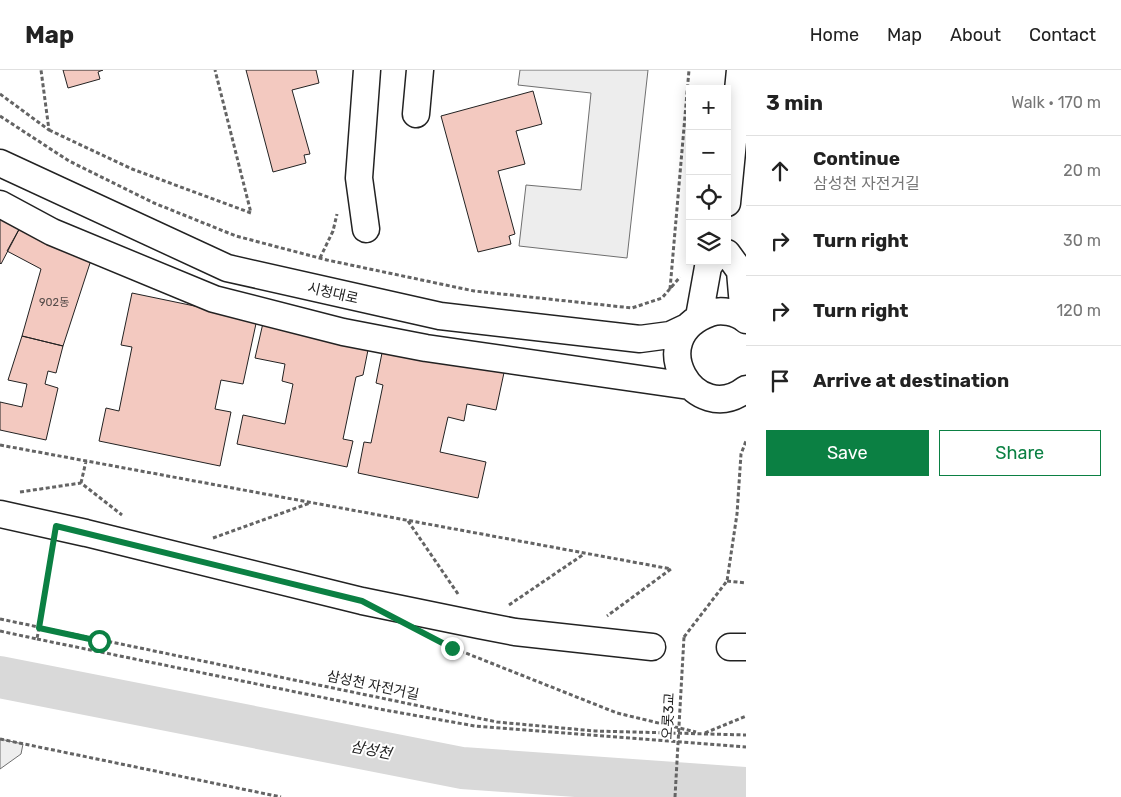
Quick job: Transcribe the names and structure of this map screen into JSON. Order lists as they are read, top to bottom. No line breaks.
{"streets":{"street":["시청대로"],"path":["삼성천 자전거길","오롯3교"]},"water":["삼성천"],"house_numbers":["902동"],"page":{"header":"Map","nav":["Home","Map","About","Contact"],"heading":["3 min","Walk · 170 m"],"map_buttons":["+","−"],"list":[["Continue","삼성천 자전거길","20 m"],["Turn right","30 m"],["Turn right","120 m"],"Arrive at destination"],"buttons":["Save","Share"]}}
